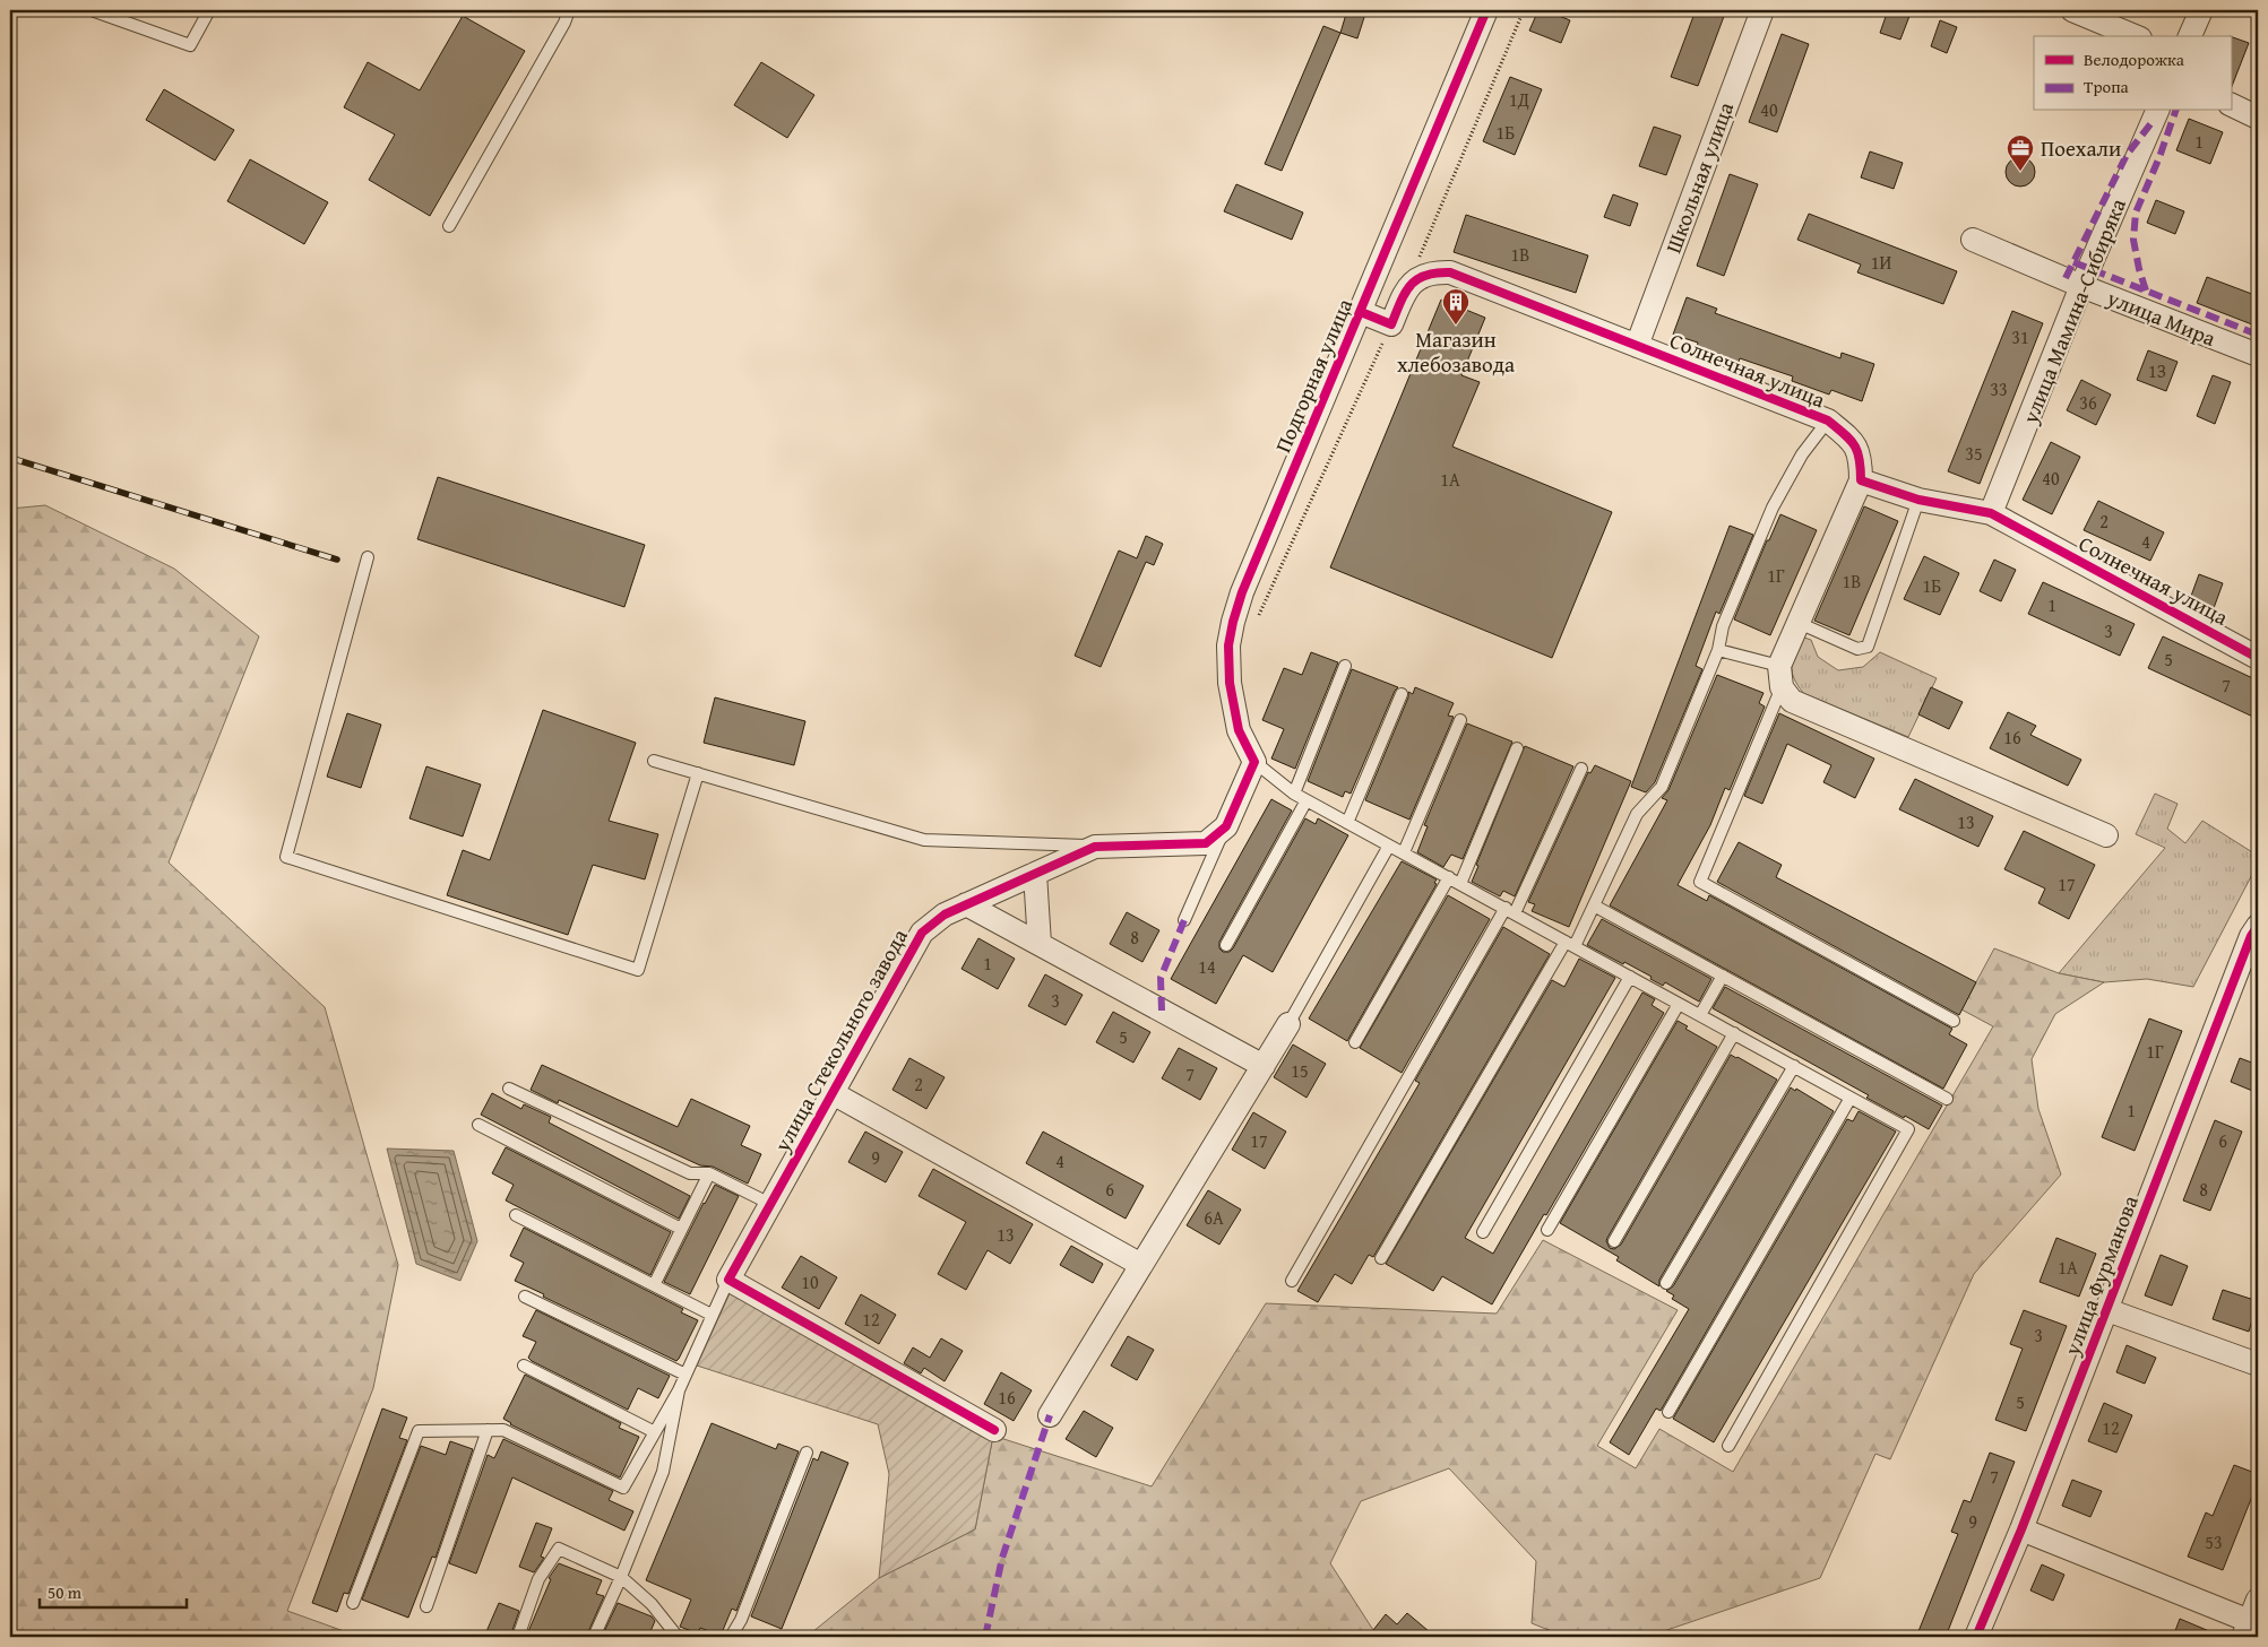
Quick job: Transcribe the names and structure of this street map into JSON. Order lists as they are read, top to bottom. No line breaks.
{"streets":{"street":["Школьная улица","улица Мамина-Сибиряка","улица Мира","Солнечная улица","Подгорная улица","улица Стекольного завода","улица Фурманова"]},"crossings":[["Школьная улица","Солнечная улица"],["улица Мамина-Сибиряка","улица Мира"],["улица Мамина-Сибиряка","Солнечная улица"],["Подгорная улица","улица Стекольного завода"]],"places":{"office":["Поехали"],"building":["Магазин хлебозавода"]},"house_numbers":["1Д","40","1Б","1","1В","1И","31","1З","33","36","35","40","1А","2","4","1Г","1В","1Б","1","3","5","7","16","13","17","8","1","14","3","5","1Г","15","7","2","1","17","6","9","4","6","8","6А","13","1А","10","12","3","16","5","12","7","9","53"],"legend":["Велодорожка","Тропа"],"scale_bar":"50 m"}
